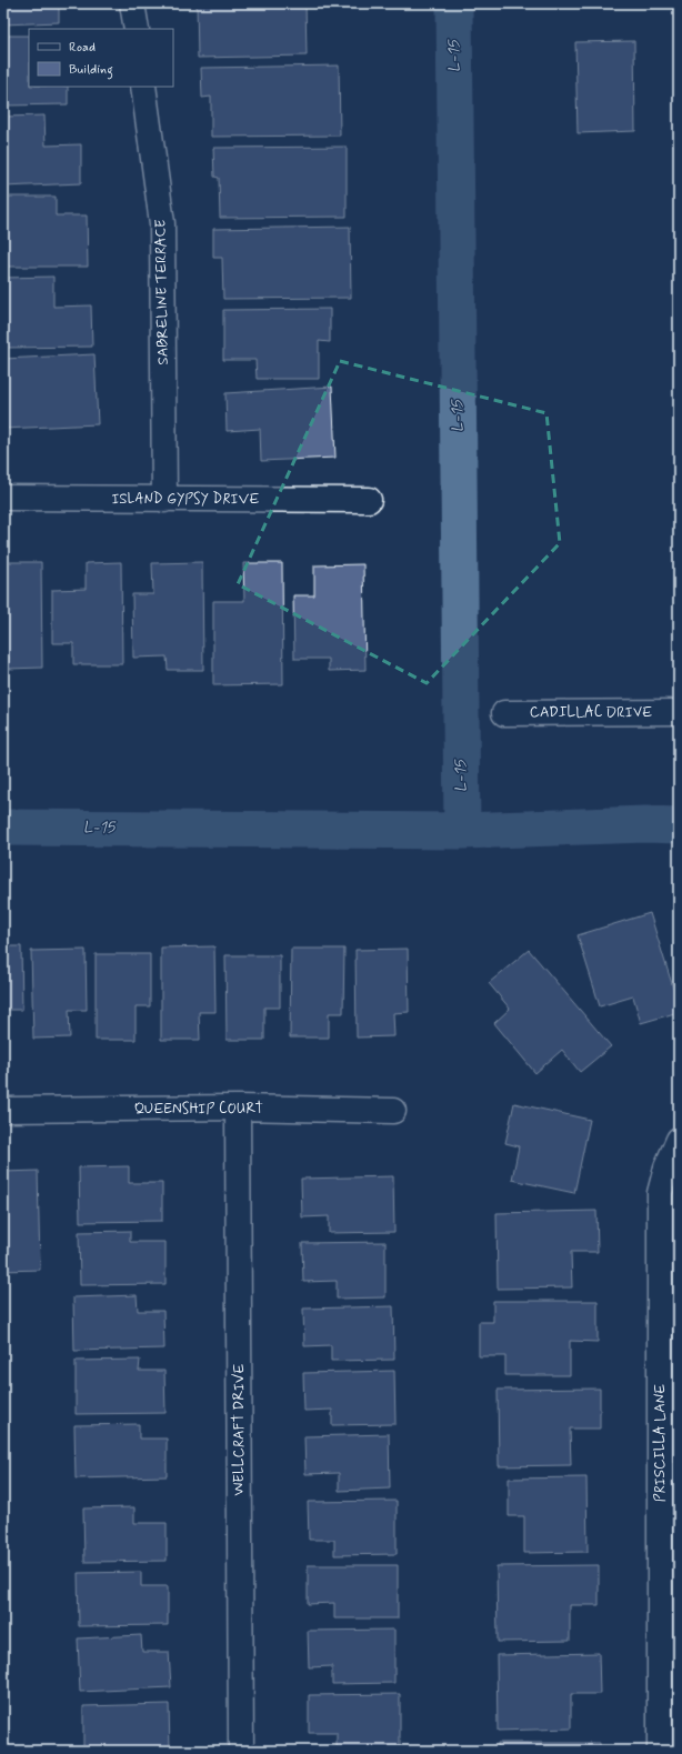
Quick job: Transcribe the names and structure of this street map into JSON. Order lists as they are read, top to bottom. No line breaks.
{"streets":{"street":["SABRELINE TERRACE","ISLAND GYPSY DRIVE","CADILLAC DRIVE","QUEENSHIP COURT","WELLCRAFT DRIVE","PRISCILLA LANE"]},"crossings":[["SABRELINE TERRACE","ISLAND GYPSY DRIVE"],["QUEENSHIP COURT","WELLCRAFT DRIVE"]],"water":["L-15"],"legend":["Road","Building"]}
